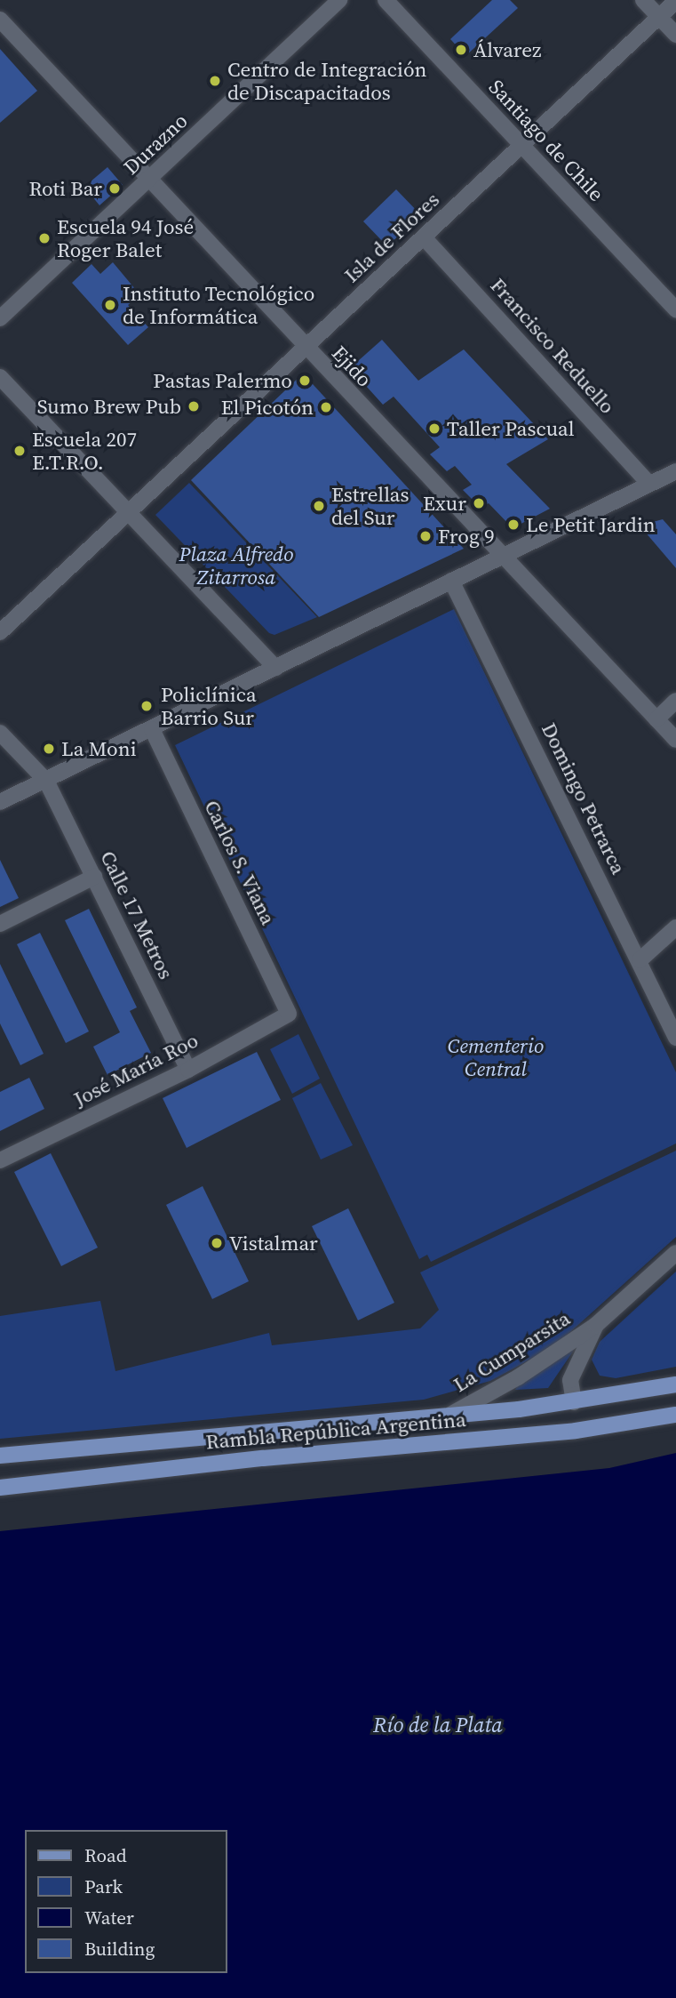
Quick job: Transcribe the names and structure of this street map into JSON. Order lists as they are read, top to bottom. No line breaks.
{"streets":{"main road":["Rambla República Argentina"],"street":["Santiago de Chile","Durazno","Isla de Flores","Francisco Reduello","Ejido","Domingo Petrarca","Carlos S. Viana","Calle 17 Metros","José María Roo","La Cumparsita"]},"crossings":[["Santiago de Chile","Isla de Flores"],["Durazno","Ejido"],["Isla de Flores","Francisco Reduello"],["Isla de Flores","Ejido"],["Carlos S. Viana","José María Roo"],["Calle 17 Metros","José María Roo"],["La Cumparsita","Rambla República Argentina"]],"water":["Río de la Plata"],"parks":["Plaza Alfredo Zitarrosa","Cementerio Central"],"places":["Álvarez","Centro de Integración de Discapacitados","Roti Bar","Escuela 94 José Roger Balet","Instituto Tecnológico de Informática","Pastas Palermo","Sumo Brew Pub","El Picotón","Taller Pascual","Escuela 207 E.T.R.O.","Exur","Estrellas del Sur","Le Petit Jardin","Frog 9","Policlínica Barrio Sur","La Moni","Vistalmar"],"legend":["Road","Park","Water","Building"]}
